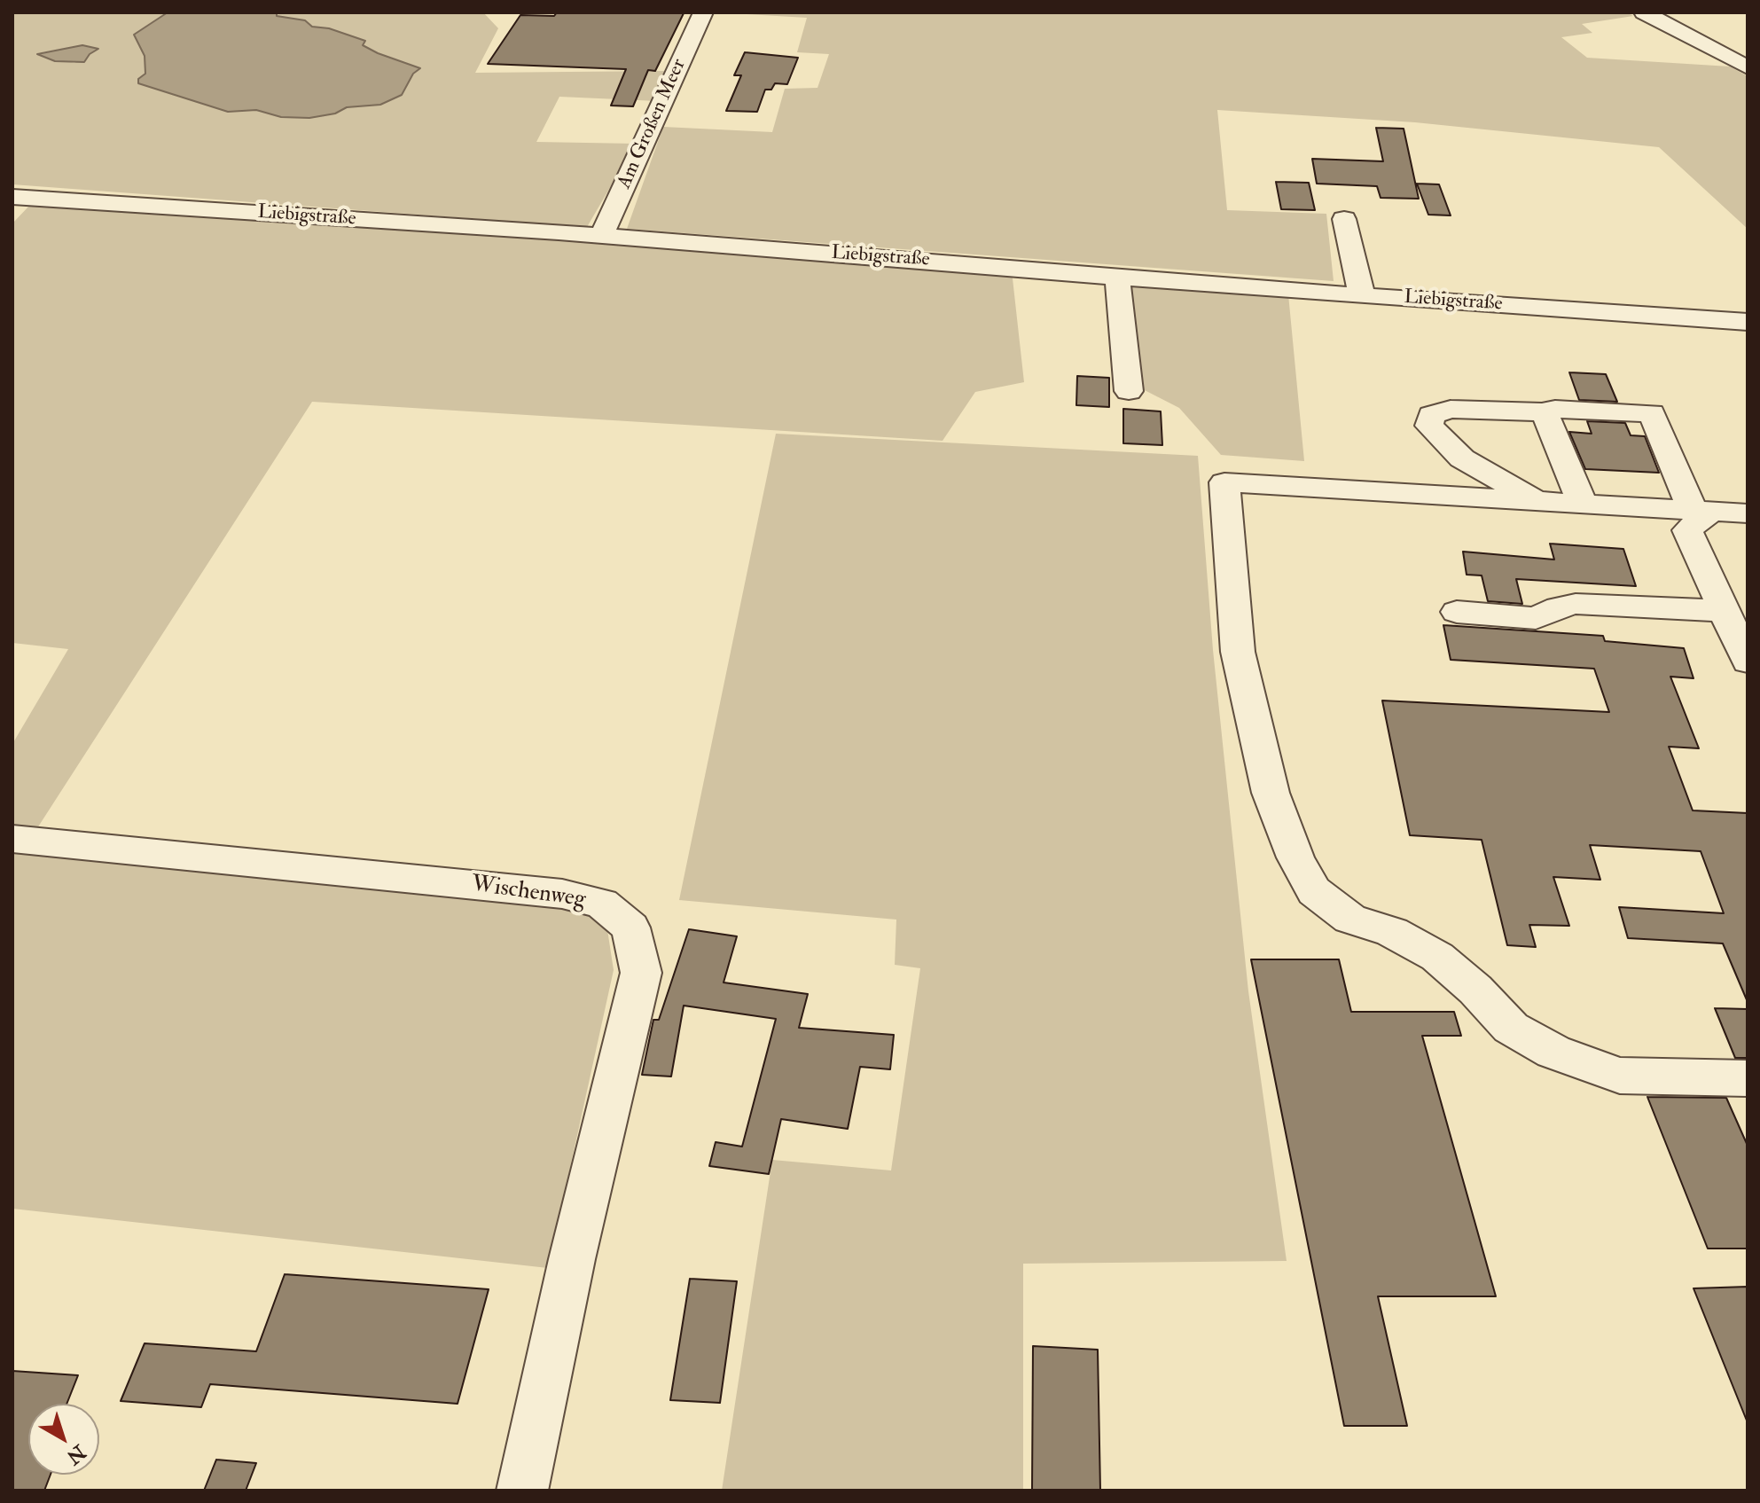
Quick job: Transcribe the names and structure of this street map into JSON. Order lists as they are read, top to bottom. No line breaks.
{"streets":{"street":["Am Großen Meer","Liebigstraße","Wischenweg"]},"crossings":[["Am Großen Meer","Liebigstraße"]],"north":"bottom right"}
